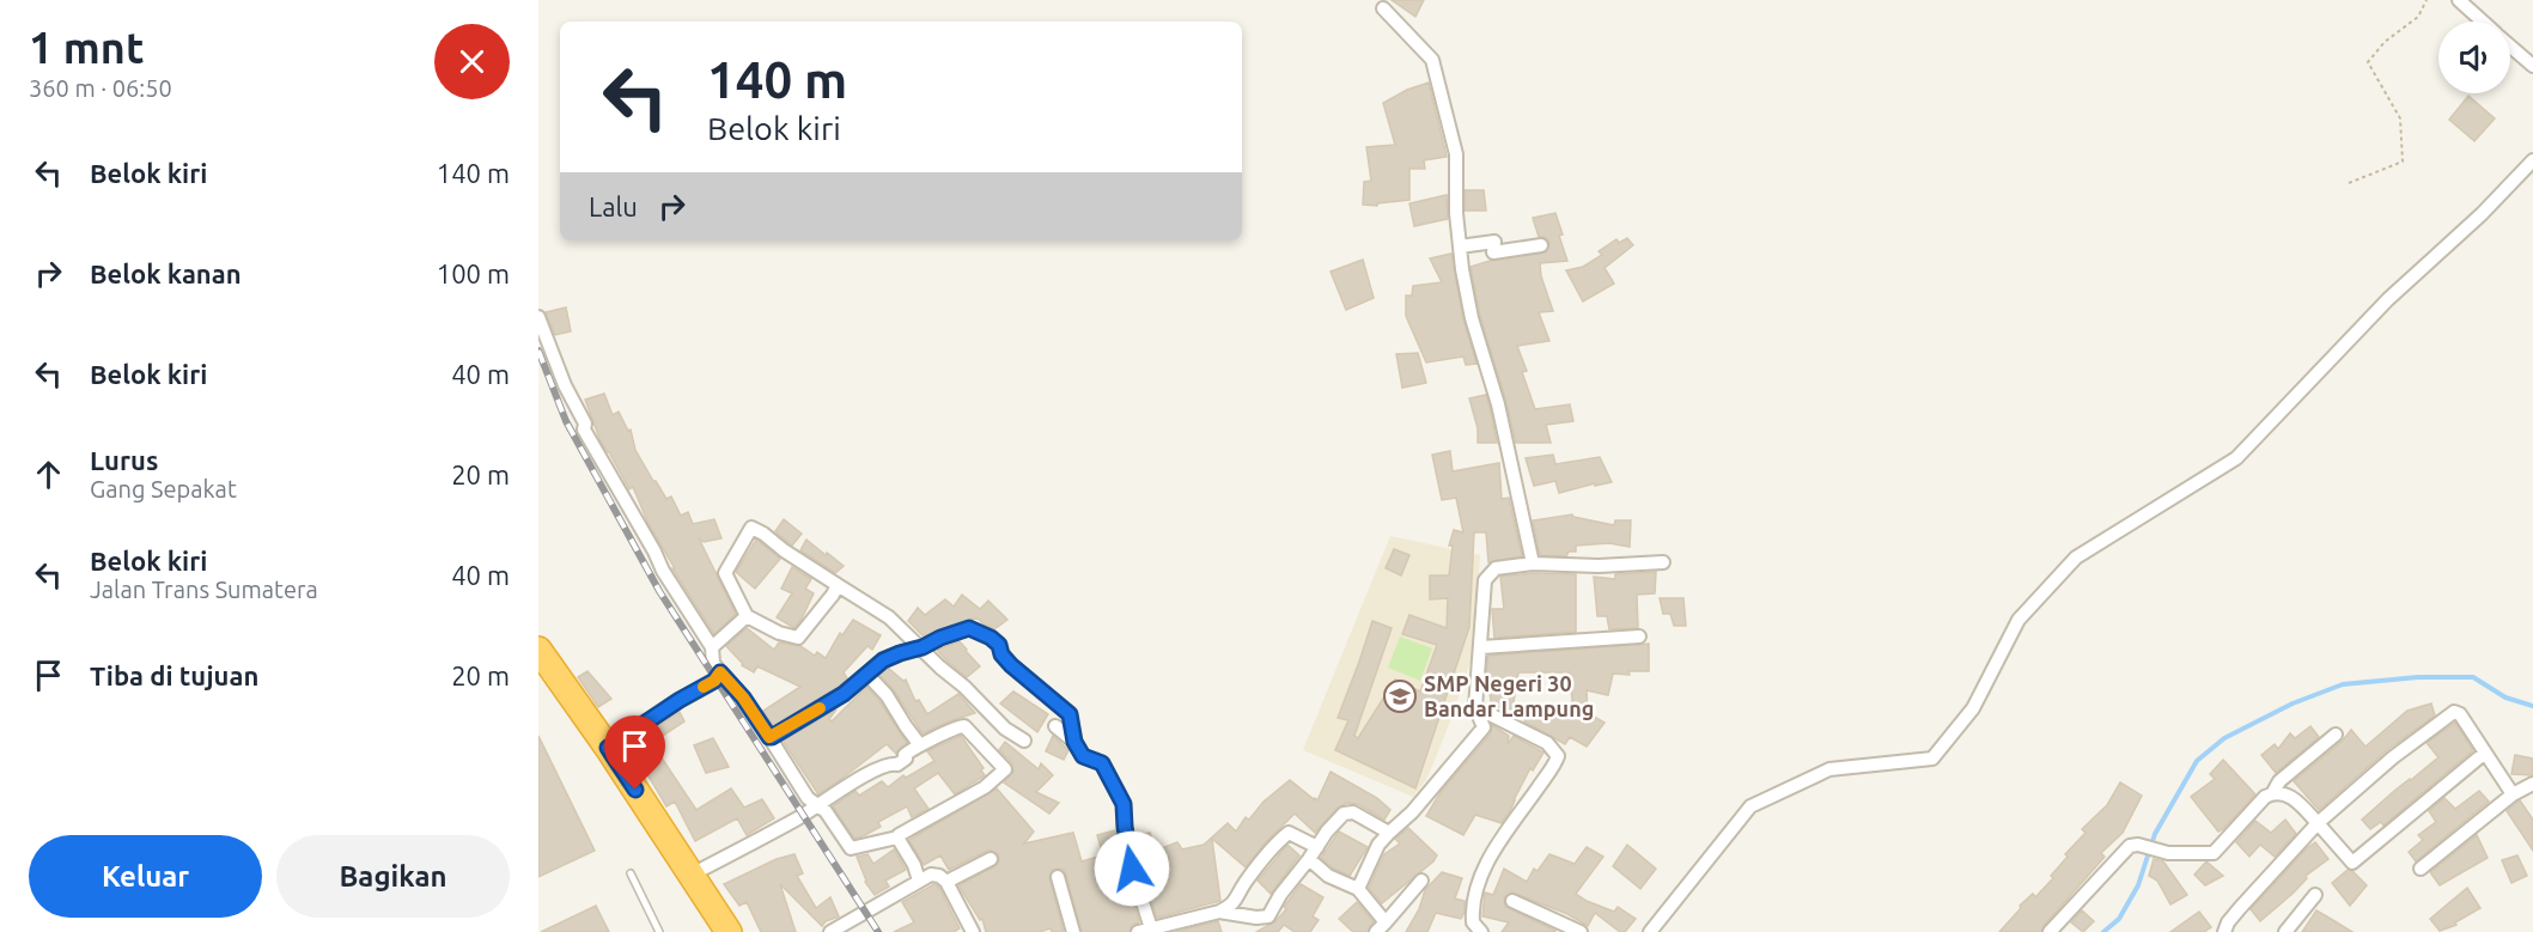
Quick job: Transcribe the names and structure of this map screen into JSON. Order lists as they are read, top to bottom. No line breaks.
{"places":{"school or university":["SMP Negeri 30 Bandar Lampung"]},"page":{"heading":["1 mnt","360 m · 06:50"],"turn":["140 m","Belok kiri"],"list":[{"name":"Belok kiri","value":"140 m"},{"name":"Belok kanan","value":"100 m"},{"name":"Belok kiri","value":"40 m"},{"name":"Lurus","note":"Gang Sepakat","value":"20 m"},{"name":"Belok kiri","note":"Jalan Trans Sumatera","value":"40 m"},{"name":"Tiba di tujuan","value":"20 m"}],"then":"Lalu","buttons":["Keluar","Bagikan"]}}
